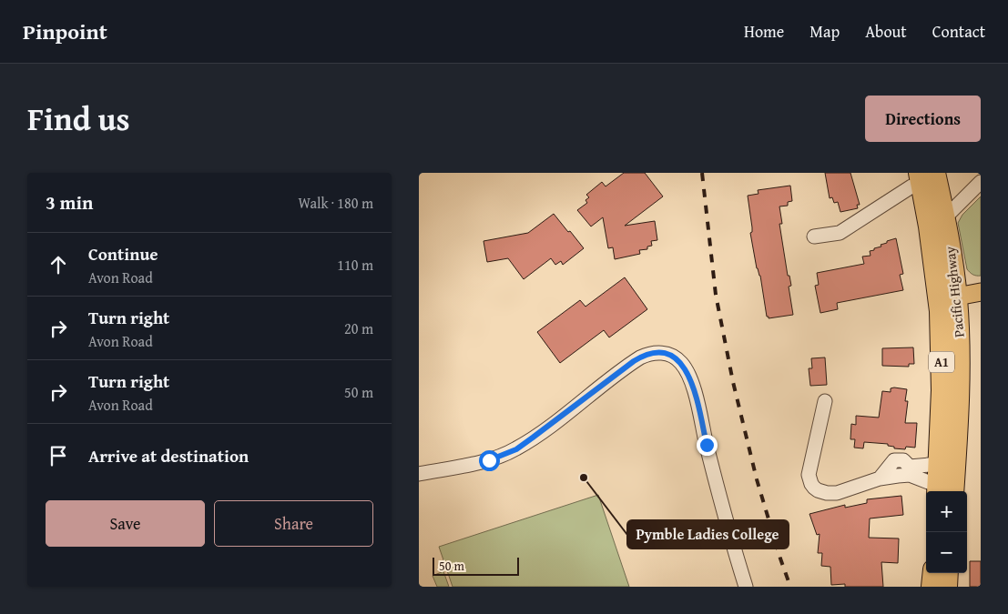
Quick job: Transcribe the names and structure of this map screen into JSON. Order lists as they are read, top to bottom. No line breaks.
{"streets":{"highway":["Pacific Highway","A1"]},"places":["Pymble Ladies College"],"scale_bar":"50 m","page":{"header":"Pinpoint","nav":["Home","Map","About","Contact"],"title":"Find us","buttons":["Directions",["Save","Share"]],"heading":["3 min","Walk · 180 m"],"list":[["Continue","Avon Road","110 m"],["Turn right","Avon Road","20 m"],["Turn right","Avon Road","50 m"],"Arrive at destination"],"map_buttons":["+","−"],"scale":"50 m"}}
